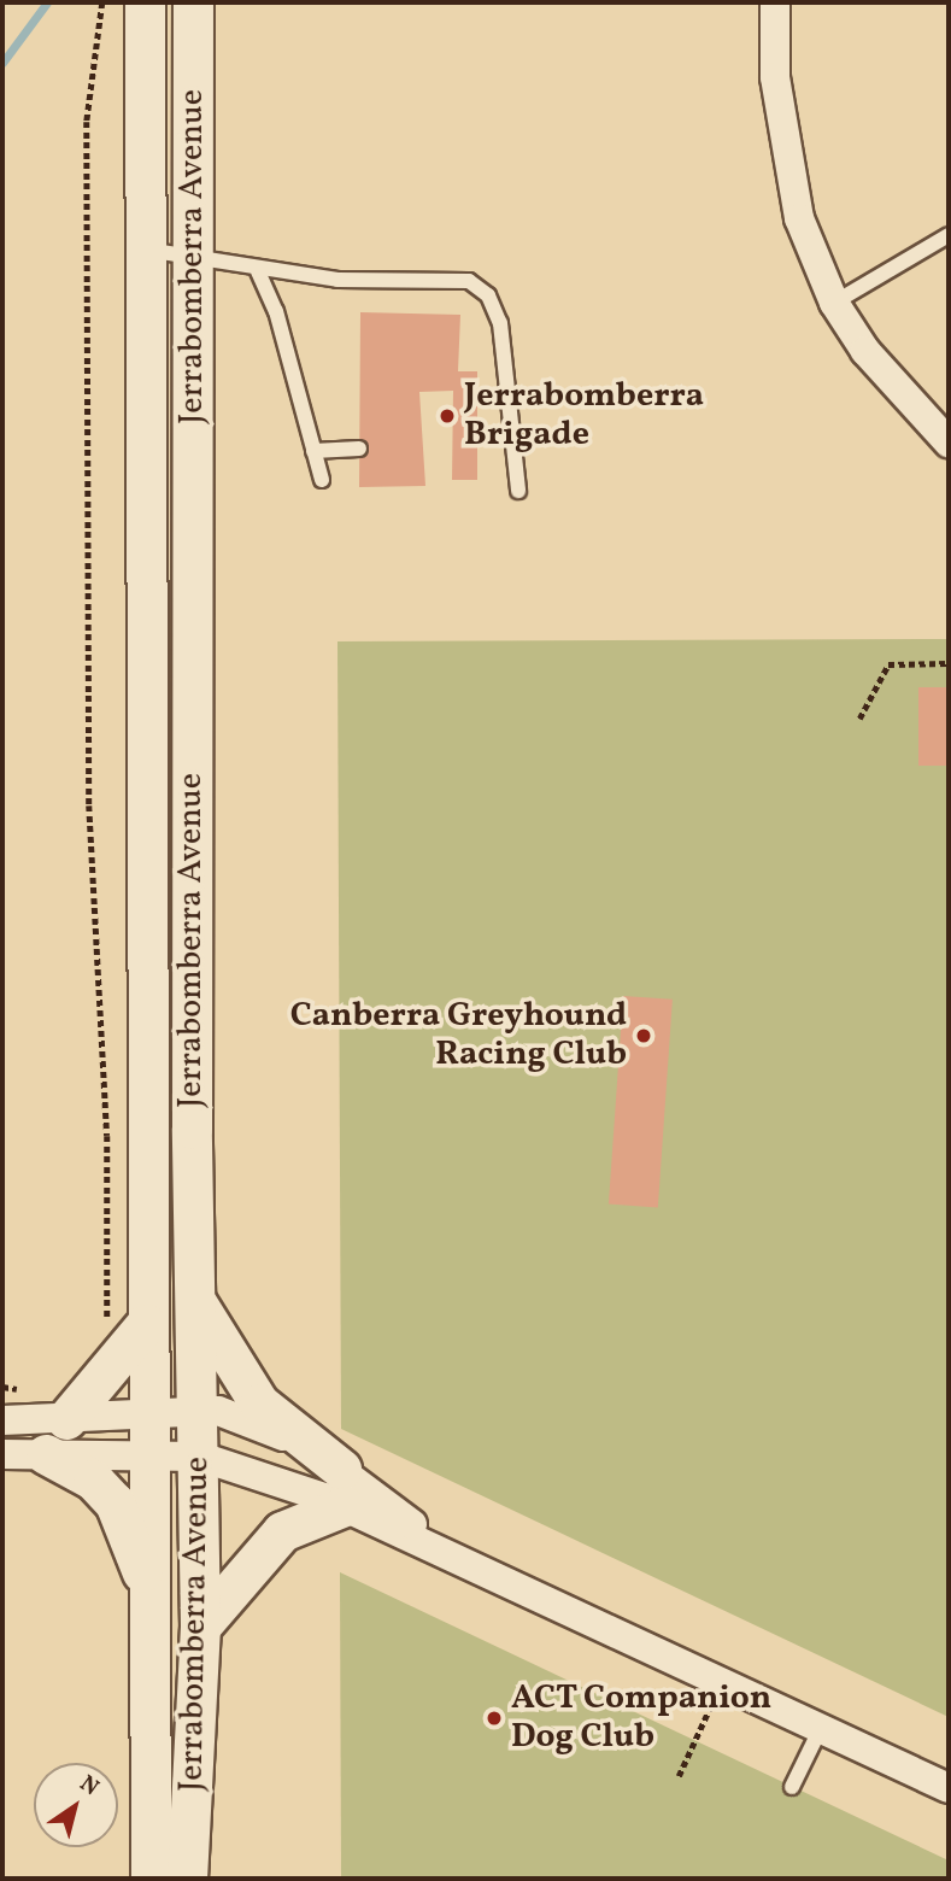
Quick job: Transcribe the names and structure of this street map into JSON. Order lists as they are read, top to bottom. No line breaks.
{"streets":{"street":["Jerrabomberra Avenue"]},"places":["Jerrabomberra Brigade","Canberra Greyhound Racing Club","ACT Companion Dog Club"],"north":"top right"}
